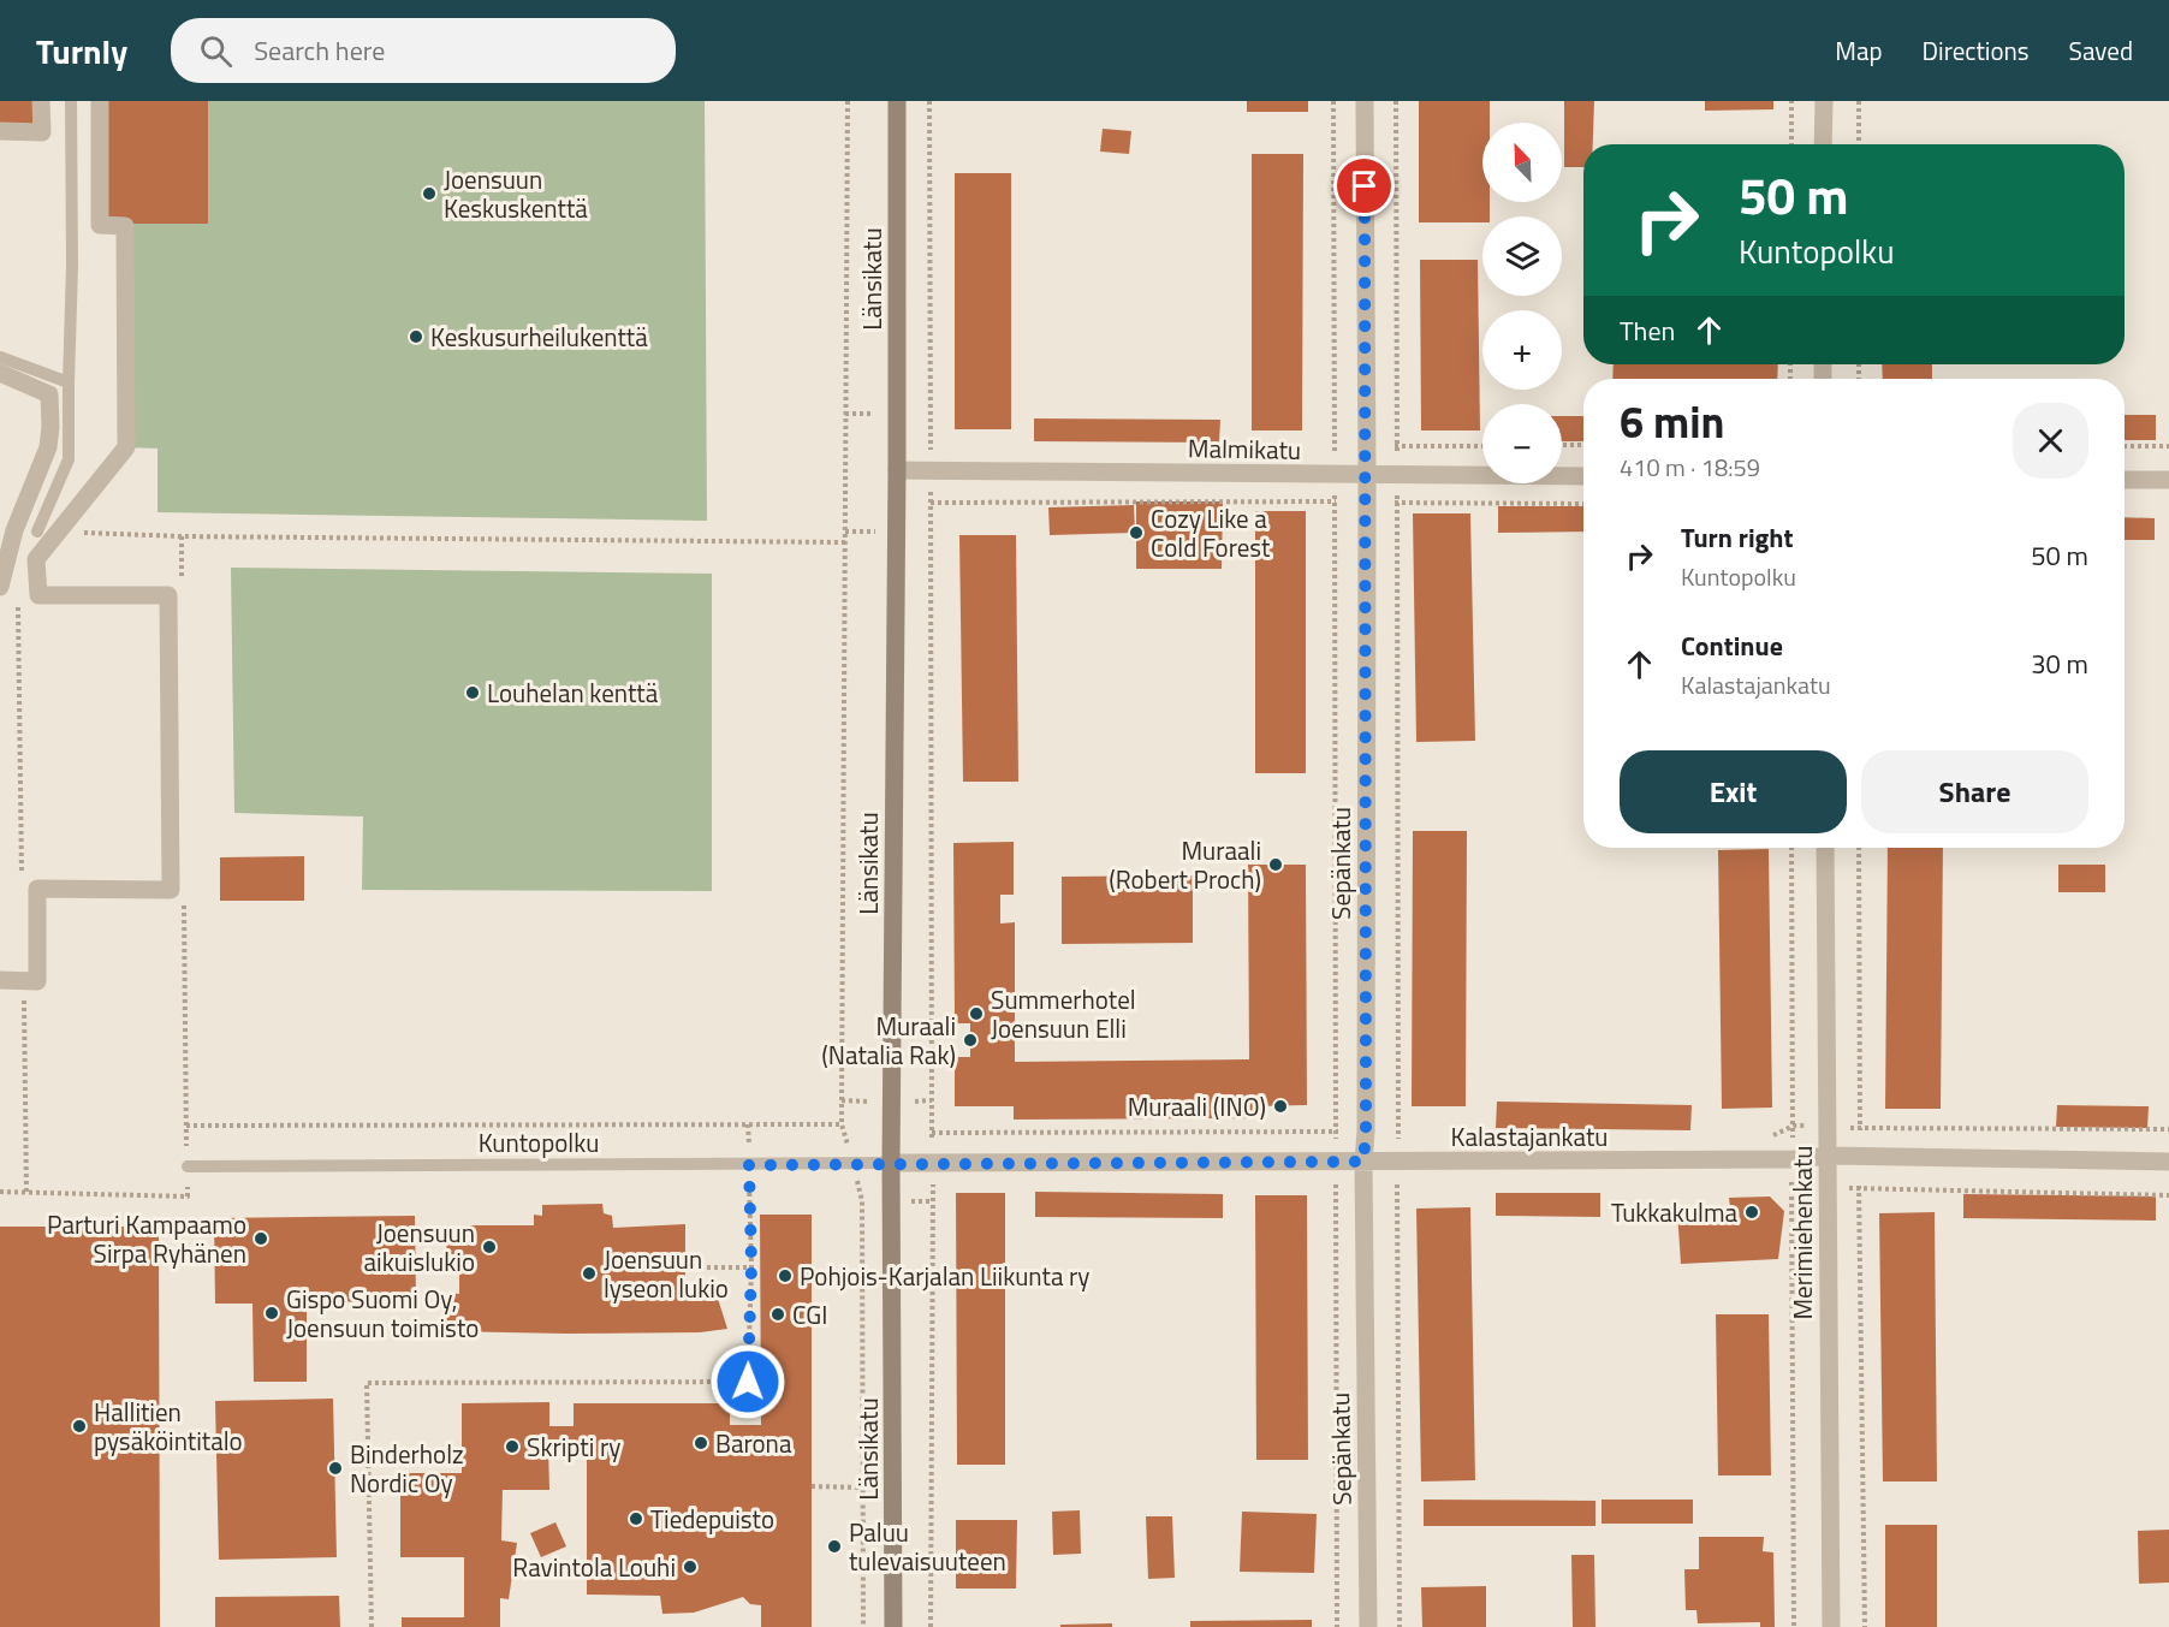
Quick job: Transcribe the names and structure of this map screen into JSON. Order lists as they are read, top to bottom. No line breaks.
{"streets":{"street":["Länsikatu","Malmikatu","Sepänkatu","Kalastajankatu","Merimiehenkatu"],"lane":["Kuntopolku"]},"crossings":[["Länsikatu","Malmikatu"],["Länsikatu","Kalastajankatu"],["Länsikatu","Kuntopolku"],["Malmikatu","Sepänkatu"],["Sepänkatu","Kalastajankatu"],["Kalastajankatu","Kuntopolku"],["Kalastajankatu","Merimiehenkatu"]],"places":["Joensuun Keskuskenttä","Keskusurheilukenttä","Cozy Like a Cold Forest","Louhelan kenttä","Muraali (Robert Proch)","Summerhotel Joensuun Elli","Muraali (Natalia Rak)","Muraali (INO)","Tukkakulma","Parturi Kampaamo Sirpa Ryhänen","Joensuun aikuislukio","Joensuun lyseon lukio","Pohjois-Karjalan Liikunta ry","Gispo Suomi Oy, Joensuun toimisto","CGI","Hallitien pysäköintitalo","Barona","Skripti ry","Binderholz Nordic Oy","Tiedepuisto","Paluu tulevaisuuteen","Ravintola Louhi"],"north":"top left","page":{"header":"Turnly","search":"Search here","nav":["Map","Directions","Saved"],"map_buttons":["+","−"],"turn":["50 m","Kuntopolku"],"then":"Then","heading":["6 min","410 m · 18:59"],"list":[{"name":"Turn right","note":"Kuntopolku","value":"50 m"},{"name":"Continue","note":"Kalastajankatu","value":"30 m"}],"buttons":["Exit","Share"]}}
